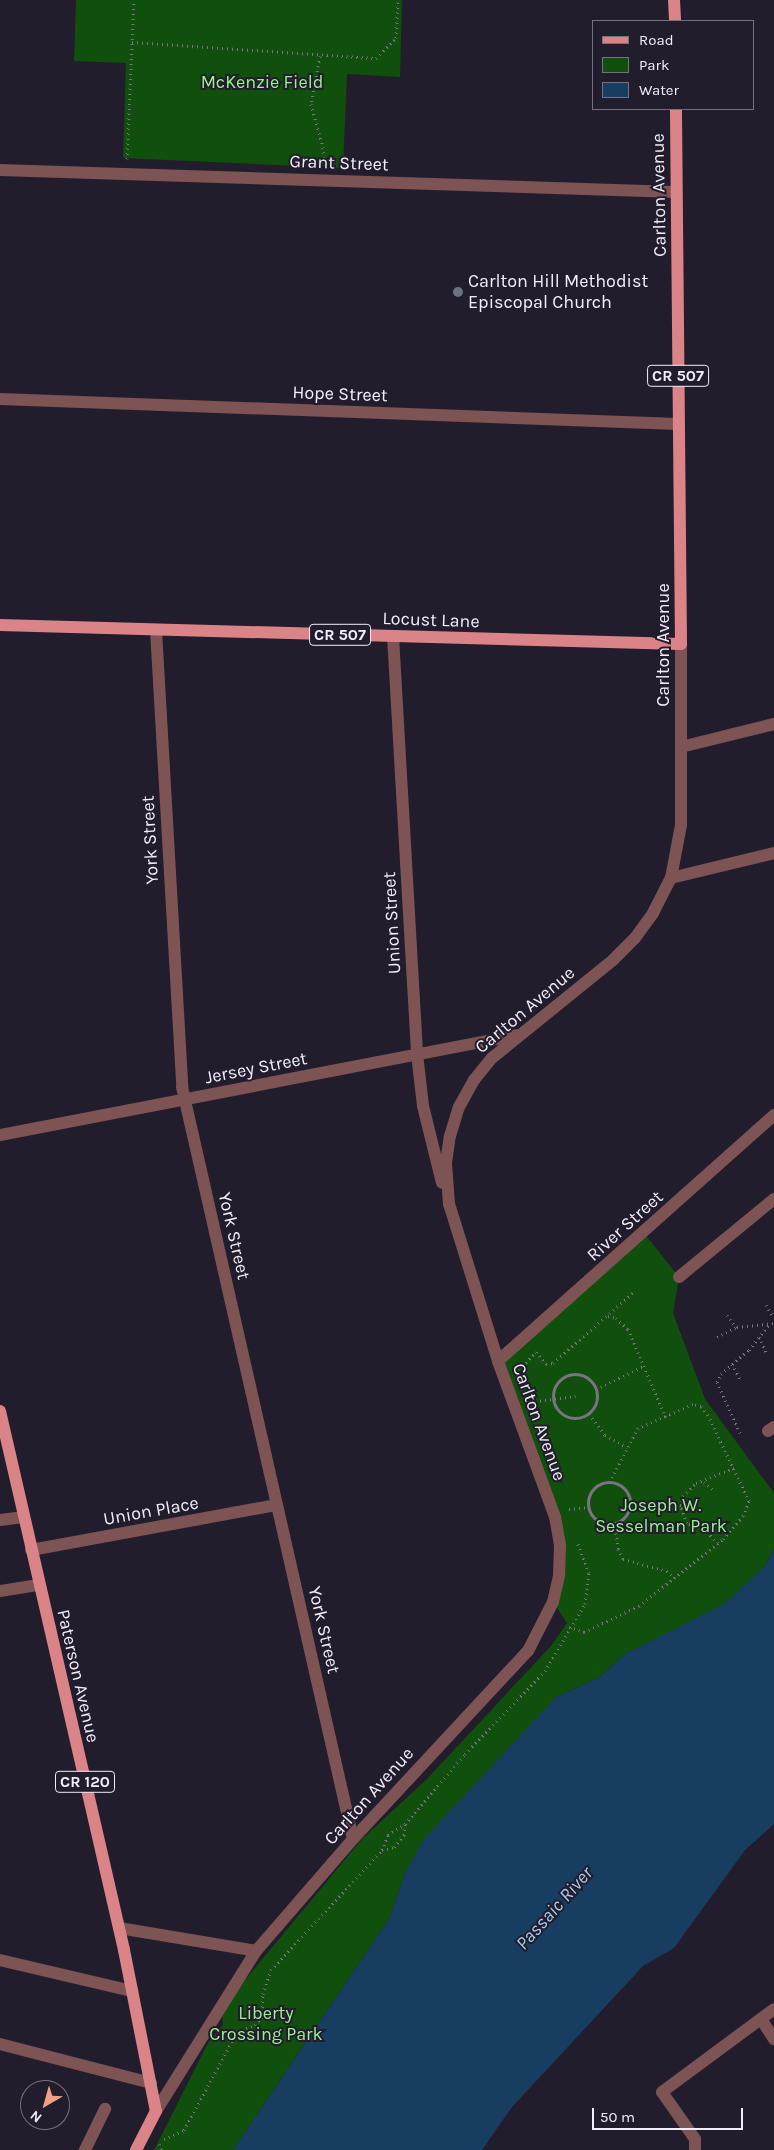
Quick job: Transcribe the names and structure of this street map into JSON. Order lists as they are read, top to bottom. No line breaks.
{"streets":{"main road":["Carlton Avenue","CR 507","Locust Lane","Paterson Avenue","CR 120"],"street":["Grant Street","Hope Street","York Street","Union Street","Jersey Street","River Street","Union Place"]},"crossings":[["Grant Street","Carlton Avenue"],["Carlton Avenue","Hope Street"],["Carlton Avenue","Locust Lane"],["Carlton Avenue","York Street"],["Carlton Avenue","Union Street"],["Carlton Avenue","Jersey Street"],["Carlton Avenue","River Street"],["Carlton Avenue","Paterson Avenue"],["Locust Lane","York Street"],["Locust Lane","Union Street"],["York Street","Jersey Street"],["York Street","Union Place"],["Union Street","Jersey Street"],["Union Place","Paterson Avenue"]],"water":["Passaic River"],"parks":["McKenzie Field","Joseph W. Sesselman Park","Liberty Crossing Park"],"places":["Carlton Hill Methodist Episcopal Church"],"legend":["Road","Park","Water"],"scale_bar":"50 m","north":"bottom left"}
